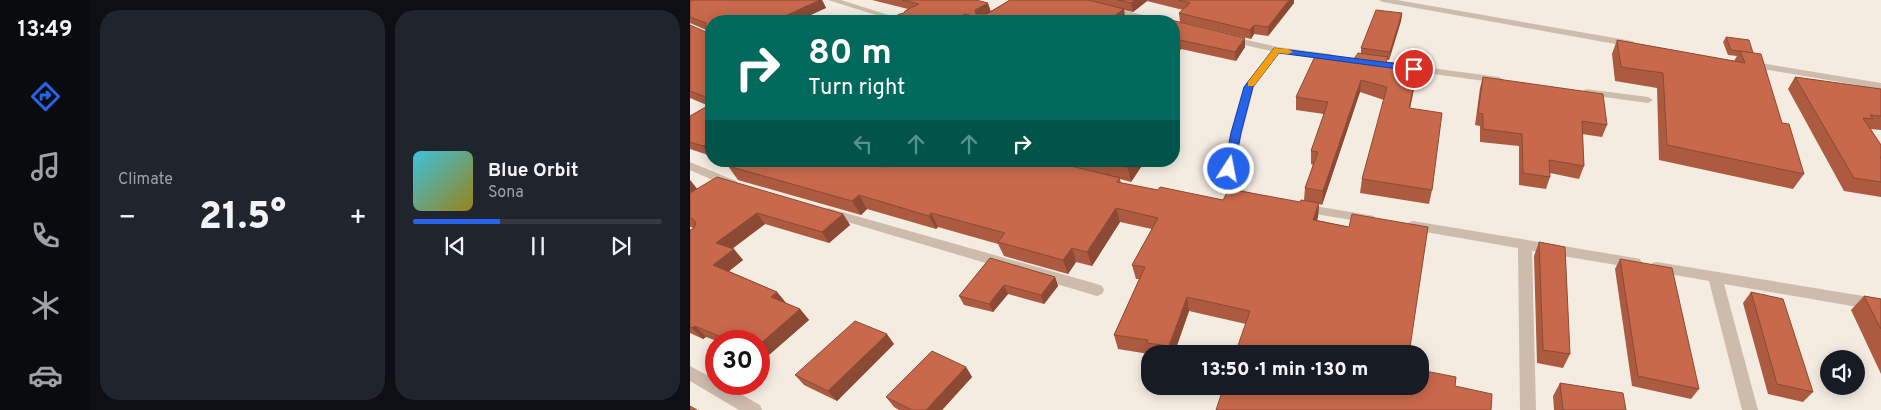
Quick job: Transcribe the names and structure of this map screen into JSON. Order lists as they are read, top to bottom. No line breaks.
{"page":{"tabs":"13:49","tile":"Climate","turn":["80 m","Turn right"],"song":["Blue Orbit","Sona"],"heat":["−","21.5°","+"],"limit":"30","trip":"13:50 · 1 min · 130 m"}}
